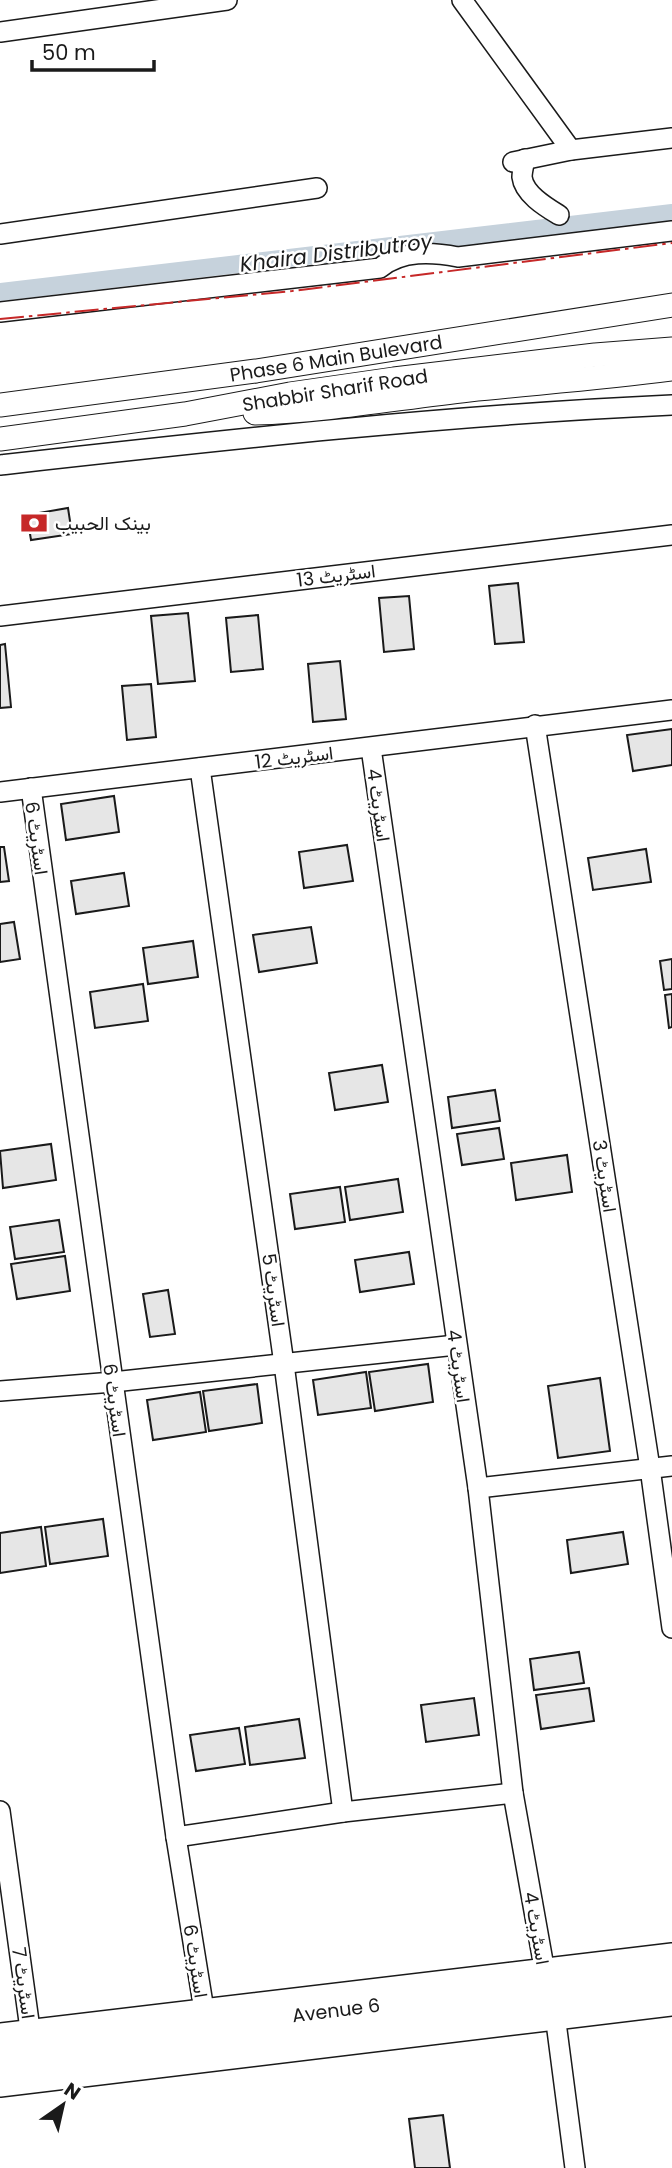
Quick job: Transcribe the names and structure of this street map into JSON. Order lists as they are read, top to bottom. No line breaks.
{"streets":{"main road":["Phase 6 Main Bulevard","Shabbir Sharif Road","Avenue 6"],"street":["اسٹریٹ 13","اسٹریٹ 12","اسٹریٹ 4","اسٹریٹ 6","اسٹریٹ 3","اسٹریٹ 5","اسٹریٹ 7"]},"crossings":[["اسٹریٹ 12","اسٹریٹ 4"],["اسٹریٹ 12","اسٹریٹ 6"],["اسٹریٹ 12","اسٹریٹ 3"],["اسٹریٹ 12","اسٹریٹ 5"],["اسٹریٹ 4","Avenue 6"]],"water":["Khaira Distributroy"],"places":{"bank":["بينک الحبيب"]},"scale_bar":"50 m","north":"top right"}
